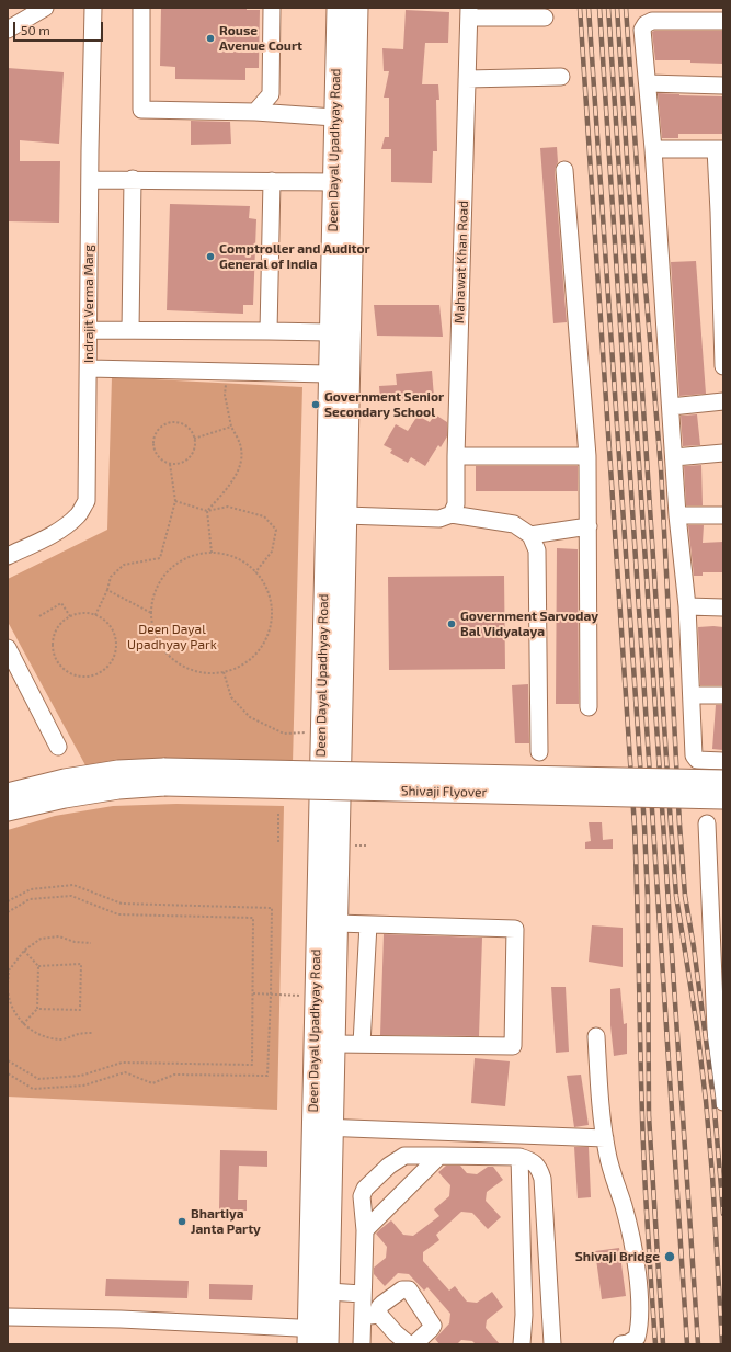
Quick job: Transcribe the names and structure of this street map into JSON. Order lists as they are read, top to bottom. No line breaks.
{"streets":{"main road":["Deen Dayal Upadhyay Road","Shivaji Flyover"],"street":["Mahawat Khan Road","Indrajit Verma Marg"]},"parks":["Deen Dayal Upadhyay Park"],"places":["Rouse Avenue Court","Comptroller and Auditor General of India","Government Senior Secondary School","Government Sarvoday Bal Vidyalaya","Bhartiya Janta Party","Shivaji Bridge"],"scale_bar":"50 m"}
